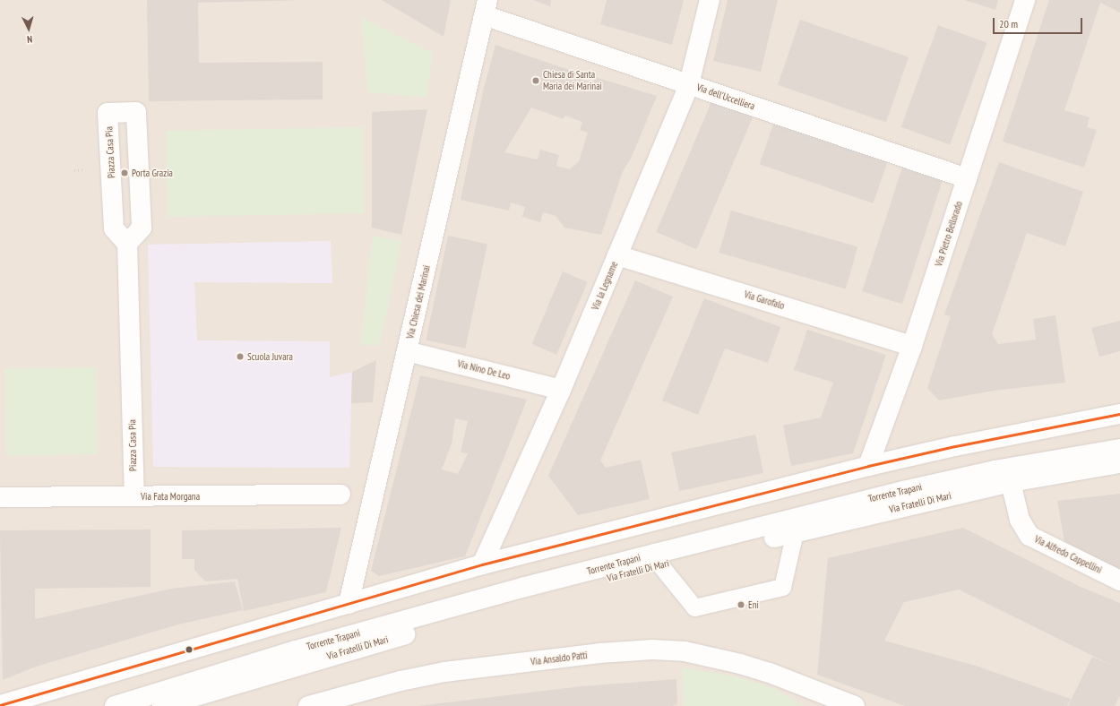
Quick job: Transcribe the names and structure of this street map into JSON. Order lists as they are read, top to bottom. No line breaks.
{"streets":{"street":["Via dell'Uccelliera","Piazza Casa Pia","Via Pietro Bellorado","Via la Legname","Via Garofalo","Via Chiesa dei Marinai","Via Nino De Leo","Torrente Trapani","Via Fata Morgana","Via Fratelli Di Mari","Via Alfredo Cappellini","Via Ansaldo Patti"]},"crossings":[["Via dell'Uccelliera","Via Pietro Bellorado"],["Via dell'Uccelliera","Via la Legname"],["Via dell'Uccelliera","Via Chiesa dei Marinai"],["Piazza Casa Pia","Via Fata Morgana"],["Via Pietro Bellorado","Via Garofalo"],["Via la Legname","Via Garofalo"],["Via la Legname","Via Nino De Leo"],["Via Chiesa dei Marinai","Via Nino De Leo"],["Via Fratelli Di Mari","Via Alfredo Cappellini"]],"places":["Chiesa di Santa Maria dei Marinai","Porta Grazia","Scuola Juvara","Eni"],"scale_bar":"20 m","north":"bottom"}
